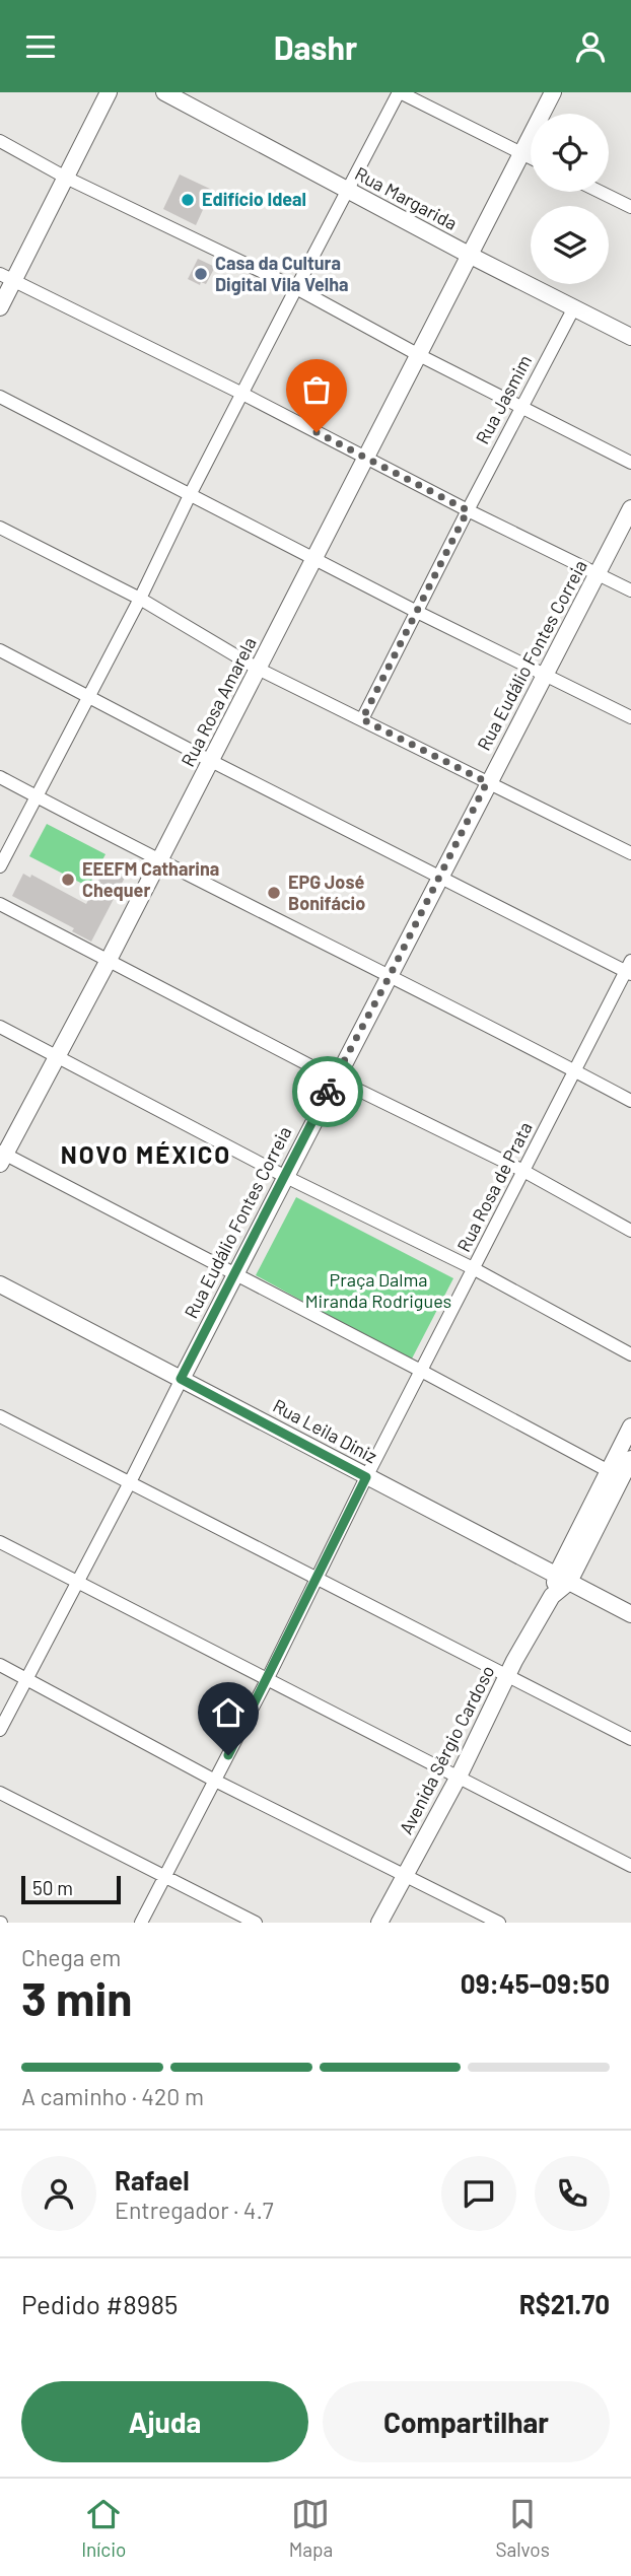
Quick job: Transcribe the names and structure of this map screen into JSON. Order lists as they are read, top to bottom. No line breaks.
{"streets":{"street":["Rua Margarida","Rua Jasmim","Rua Eudálio Fontes Correia","Rua Rosa Amarela","Rua Rosa de Prata","Rua Leila Diniz","Avenida Sérgio Cardoso"]},"crossings":[["Rua Margarida","Rua Jasmim"],["Rua Margarida","Rua Rosa Amarela"],["Rua Eudálio Fontes Correia","Rua Leila Diniz"],["Rua Rosa de Prata","Rua Leila Diniz"],["Rua Leila Diniz","Avenida Sérgio Cardoso"]],"districts":["NOVO MÉXICO"],"parks":["Praça Dalma Miranda Rodrigues"],"places":["Edifício Ideal","Casa da Cultura Digital Vila Velha","EEEFM Catharina Chequer","EPG José Bonifácio"],"scale_bar":"50 m","page":{"header":"Dashr","scale":"50 m","heading":["3 min","Chega em","09:45–09:50"],"panel":["Rafael","Entregador · 4.7","Pedido #8985","R$21.70"],"bar":"A caminho · 420 m","buttons":["Ajuda","Compartilhar"],"tabs":["Início","Mapa","Salvos"]}}
